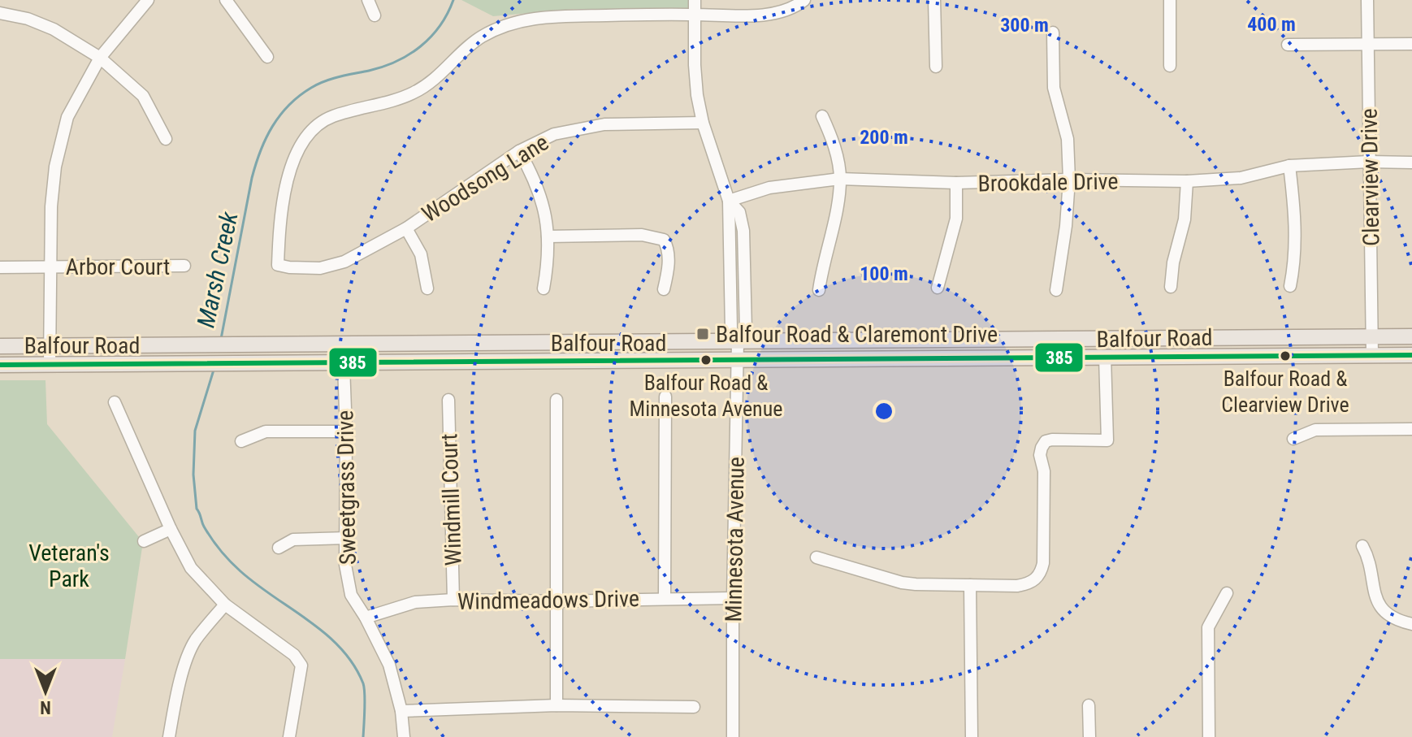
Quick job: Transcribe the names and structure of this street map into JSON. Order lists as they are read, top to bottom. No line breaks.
{"streets":{"main road":["Balfour Road"],"street":["Clearview Drive","Woodsong Lane","Brookdale Drive","Arbor Court","Sweetgrass Drive","Windmill Court","Minnesota Avenue","Windmeadows Drive"]},"crossings":[["Clearview Drive","Brookdale Drive"],["Clearview Drive","Balfour Road"],["Woodsong Lane","Minnesota Avenue"],["Brookdale Drive","Minnesota Avenue"],["Balfour Road","Sweetgrass Drive"],["Balfour Road","Minnesota Avenue"],["Sweetgrass Drive","Windmeadows Drive"],["Windmill Court","Windmeadows Drive"],["Minnesota Avenue","Windmeadows Drive"]],"water":["Marsh Creek"],"parks":["Veteran's Park"],"places":{"transit":["Balfour Road & Claremont Drive"],"other":["Balfour Road & Clearview Drive","Balfour Road & Minnesota Avenue"]},"lines":["transit line 385"],"north":"bottom","rings":["400 m","300 m","200 m","100 m"]}
